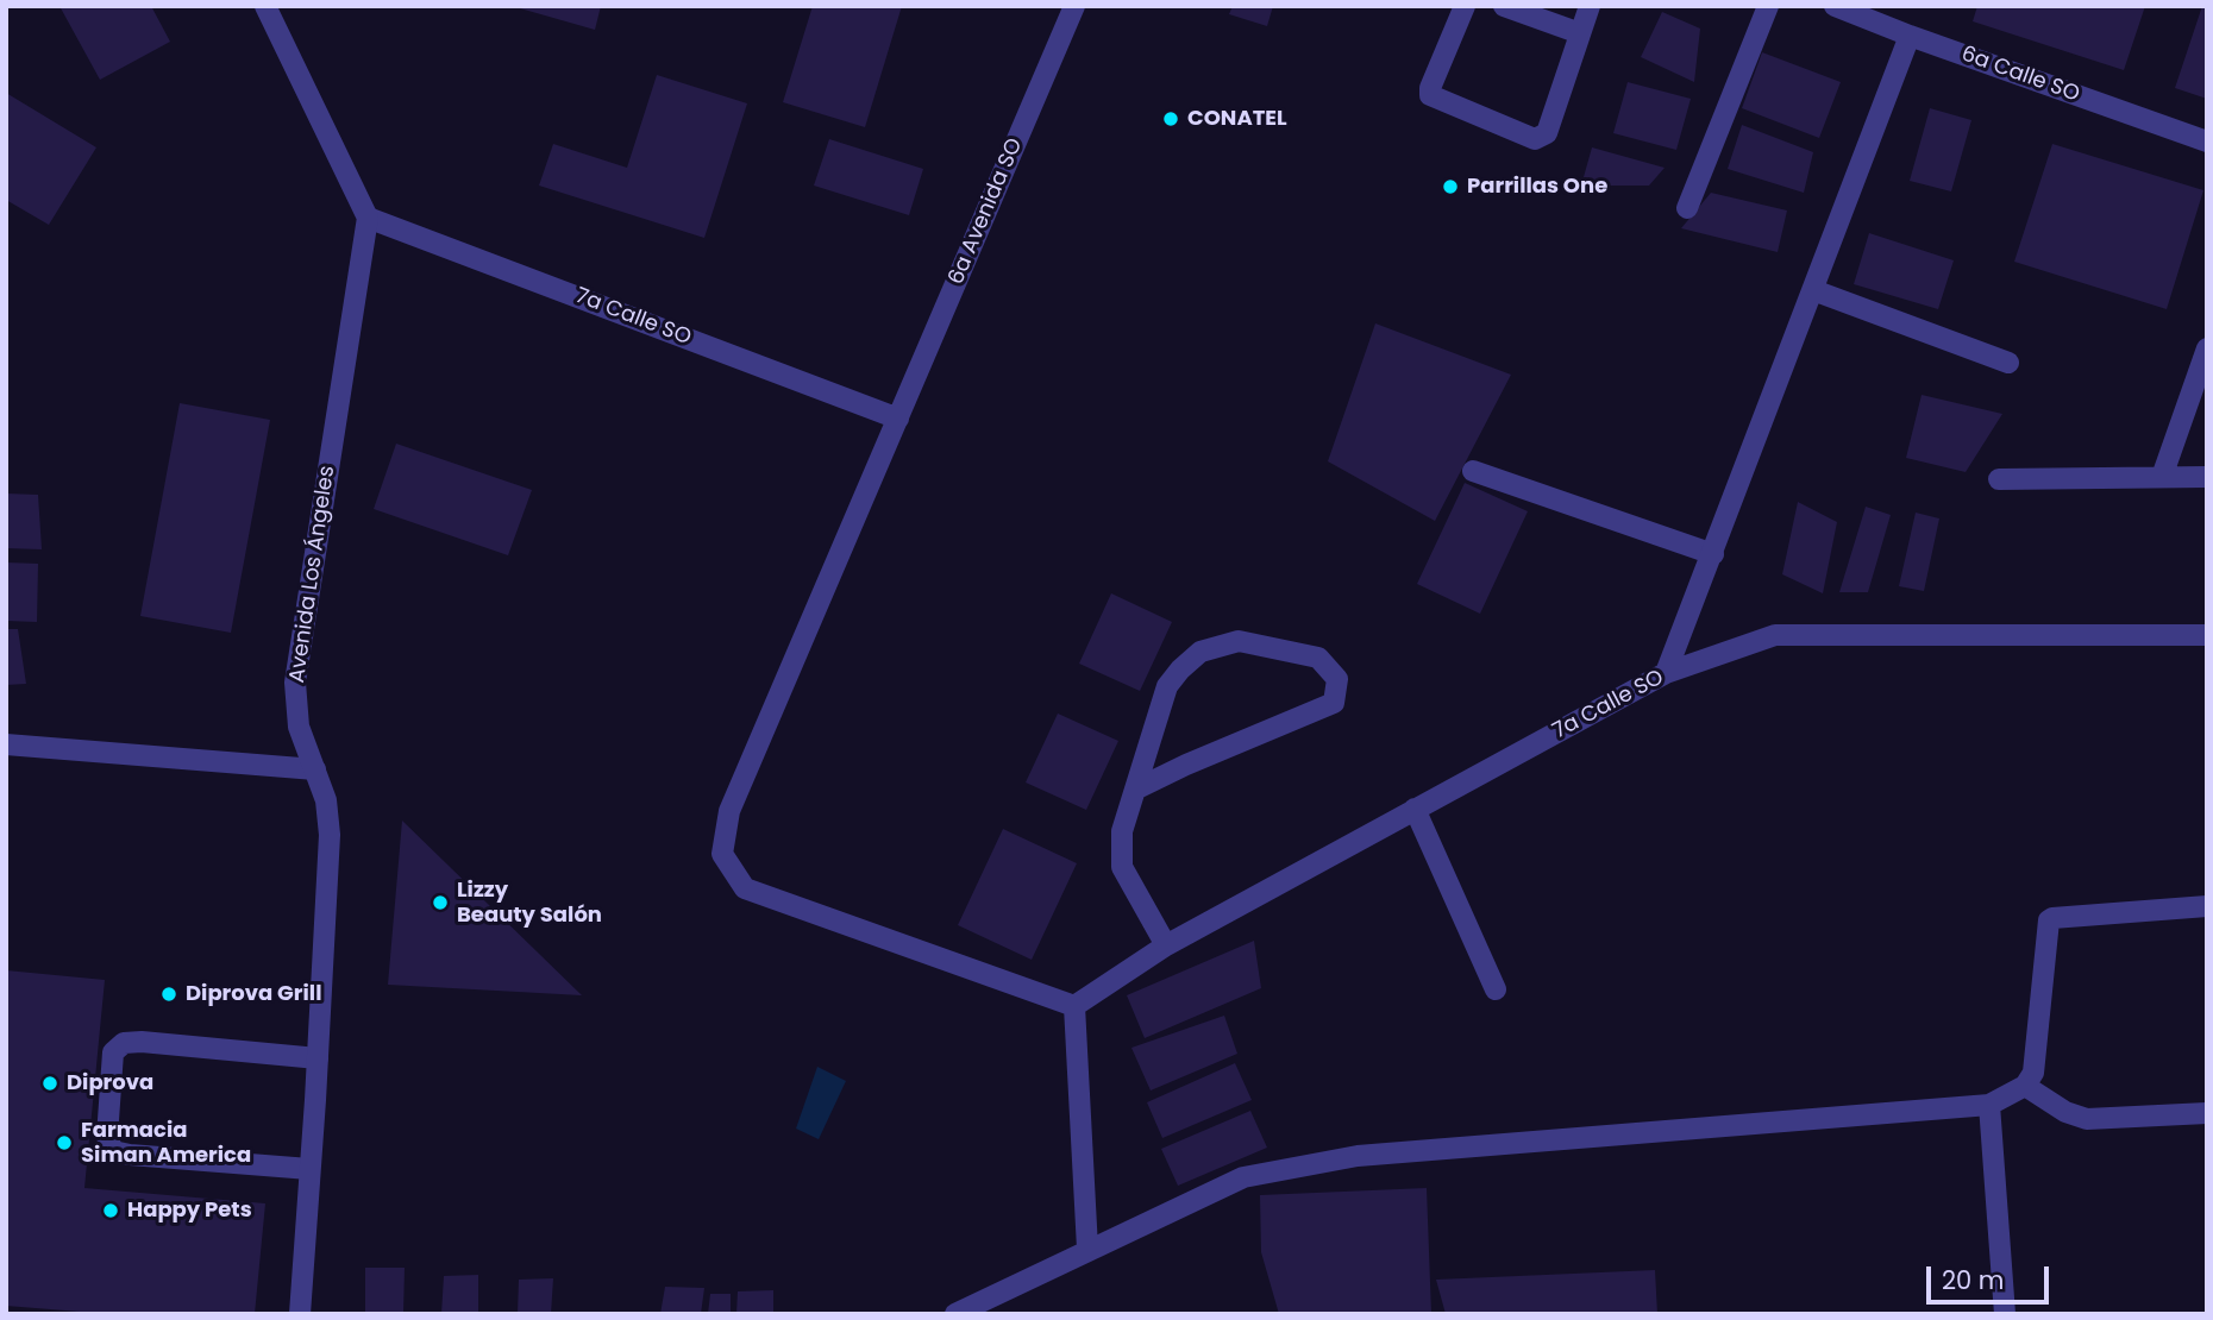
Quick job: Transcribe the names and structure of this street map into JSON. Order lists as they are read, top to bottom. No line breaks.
{"streets":{"street":["6a Calle SO","6a Avenida SO","7a Calle SO","Avenida Los Ángeles"]},"crossings":[["6a Avenida SO","7a Calle SO"],["7a Calle SO","Avenida Los Ángeles"]],"places":["CONATEL","Parrillas One","Lizzy Beauty Salón","Diprova Grill","Diprova","Farmacia Siman America","Happy Pets"],"scale_bar":"20 m"}
